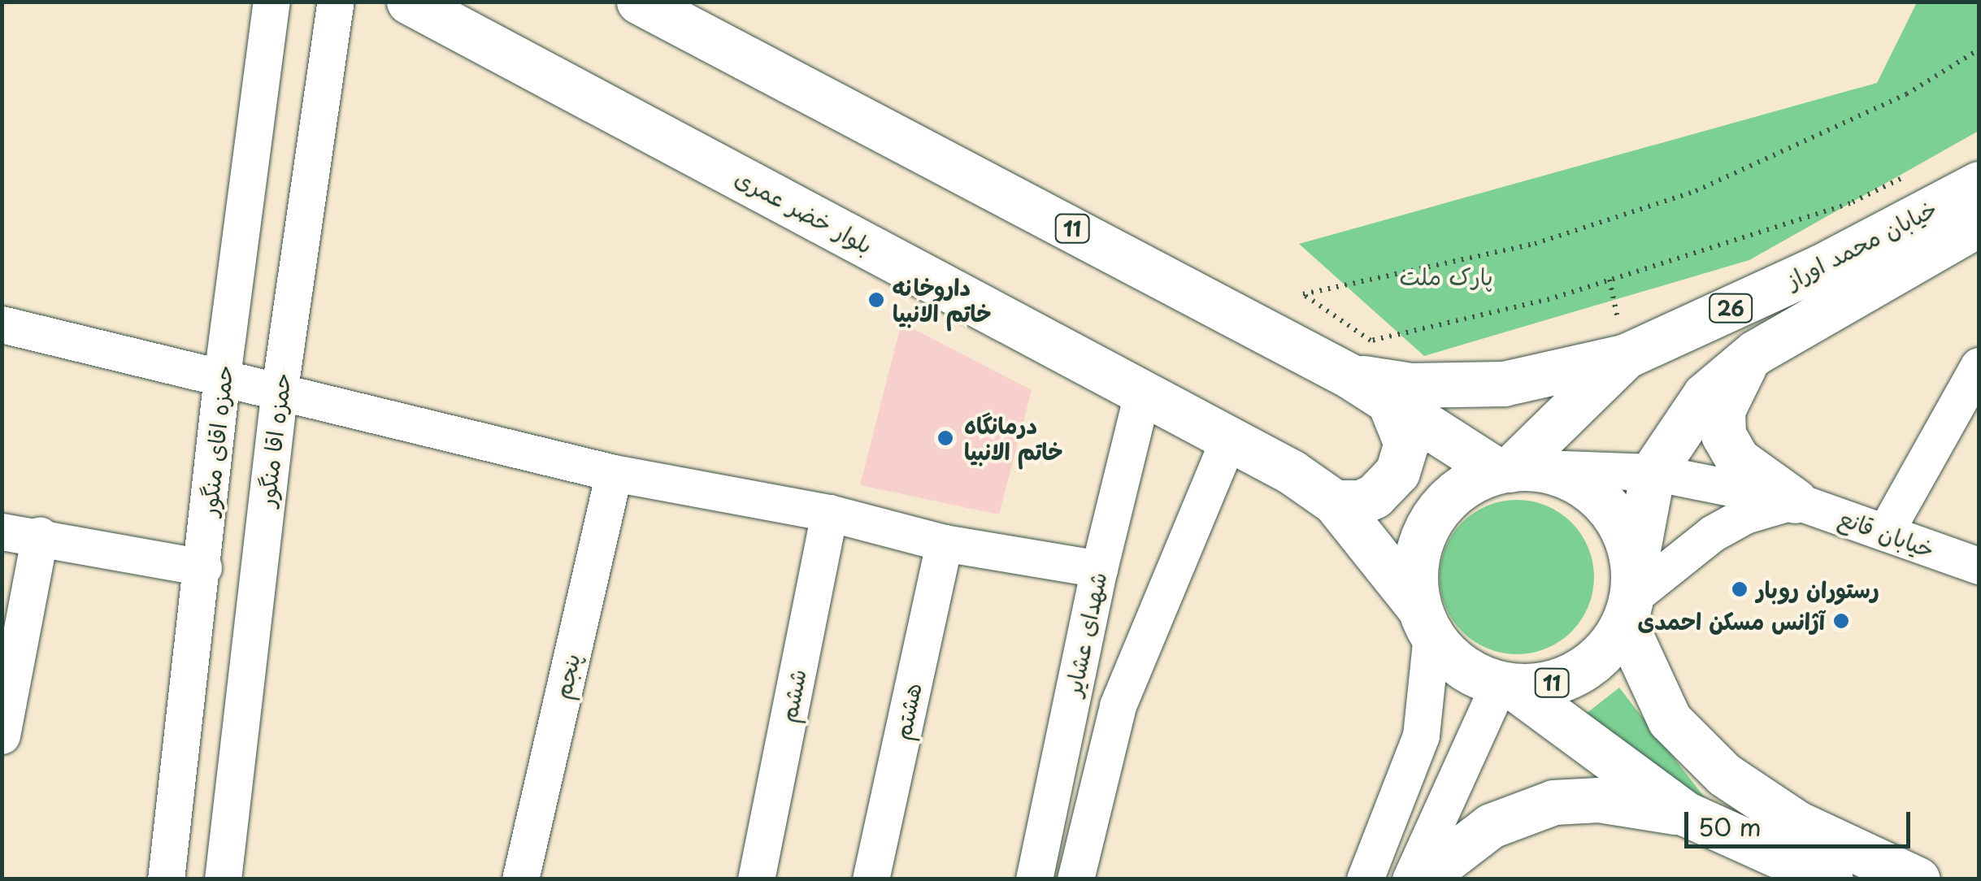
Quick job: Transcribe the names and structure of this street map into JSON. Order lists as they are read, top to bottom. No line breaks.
{"streets":{"main road":["بلوار خضر عمری","11","خیابان محمد اوراز","26"],"street":["حمزه اقا منگور","حمزه اقای منگور","خیابان قانع","شهدای عشایر","پنجم","ششم","هشتم"]},"crossings":[["بلوار خضر عمری","11"],["بلوار خضر عمری","خیابان محمد اوراز"],["بلوار خضر عمری","خیابان قانع"],["بلوار خضر عمری","شهدای عشایر"],["11","خیابان محمد اوراز"],["11","خیابان قانع"],["خیابان محمد اوراز","خیابان قانع"]],"parks":["پارک ملت"],"places":["داروخانه خاتم الانبیا","درمانگاه خاتم الانبیا","رستوران روبار","آژانس مسکن احمدی"],"scale_bar":"50 m"}
